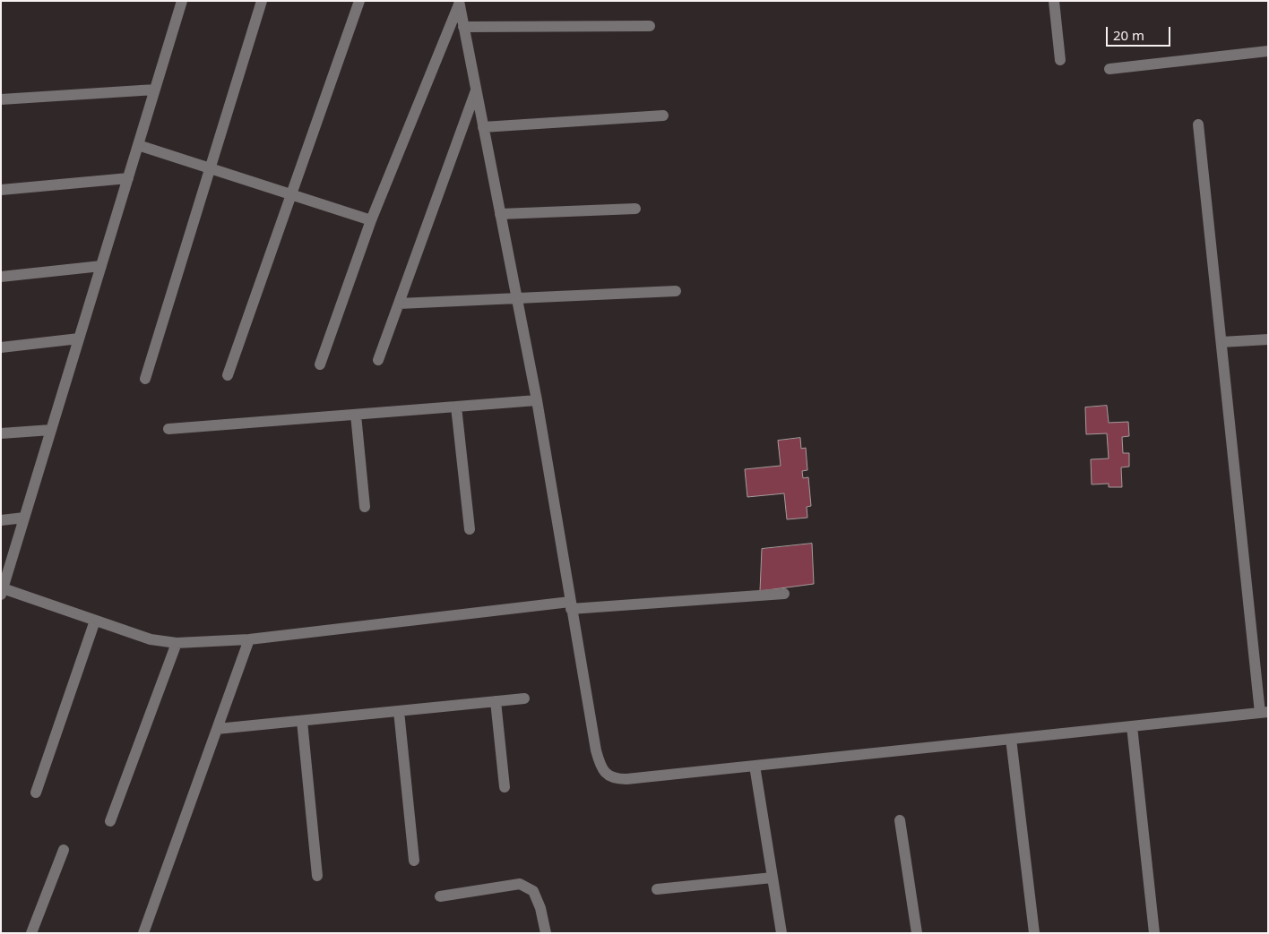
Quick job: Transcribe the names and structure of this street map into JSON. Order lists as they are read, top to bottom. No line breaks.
{"scale_bar":"20 m"}
